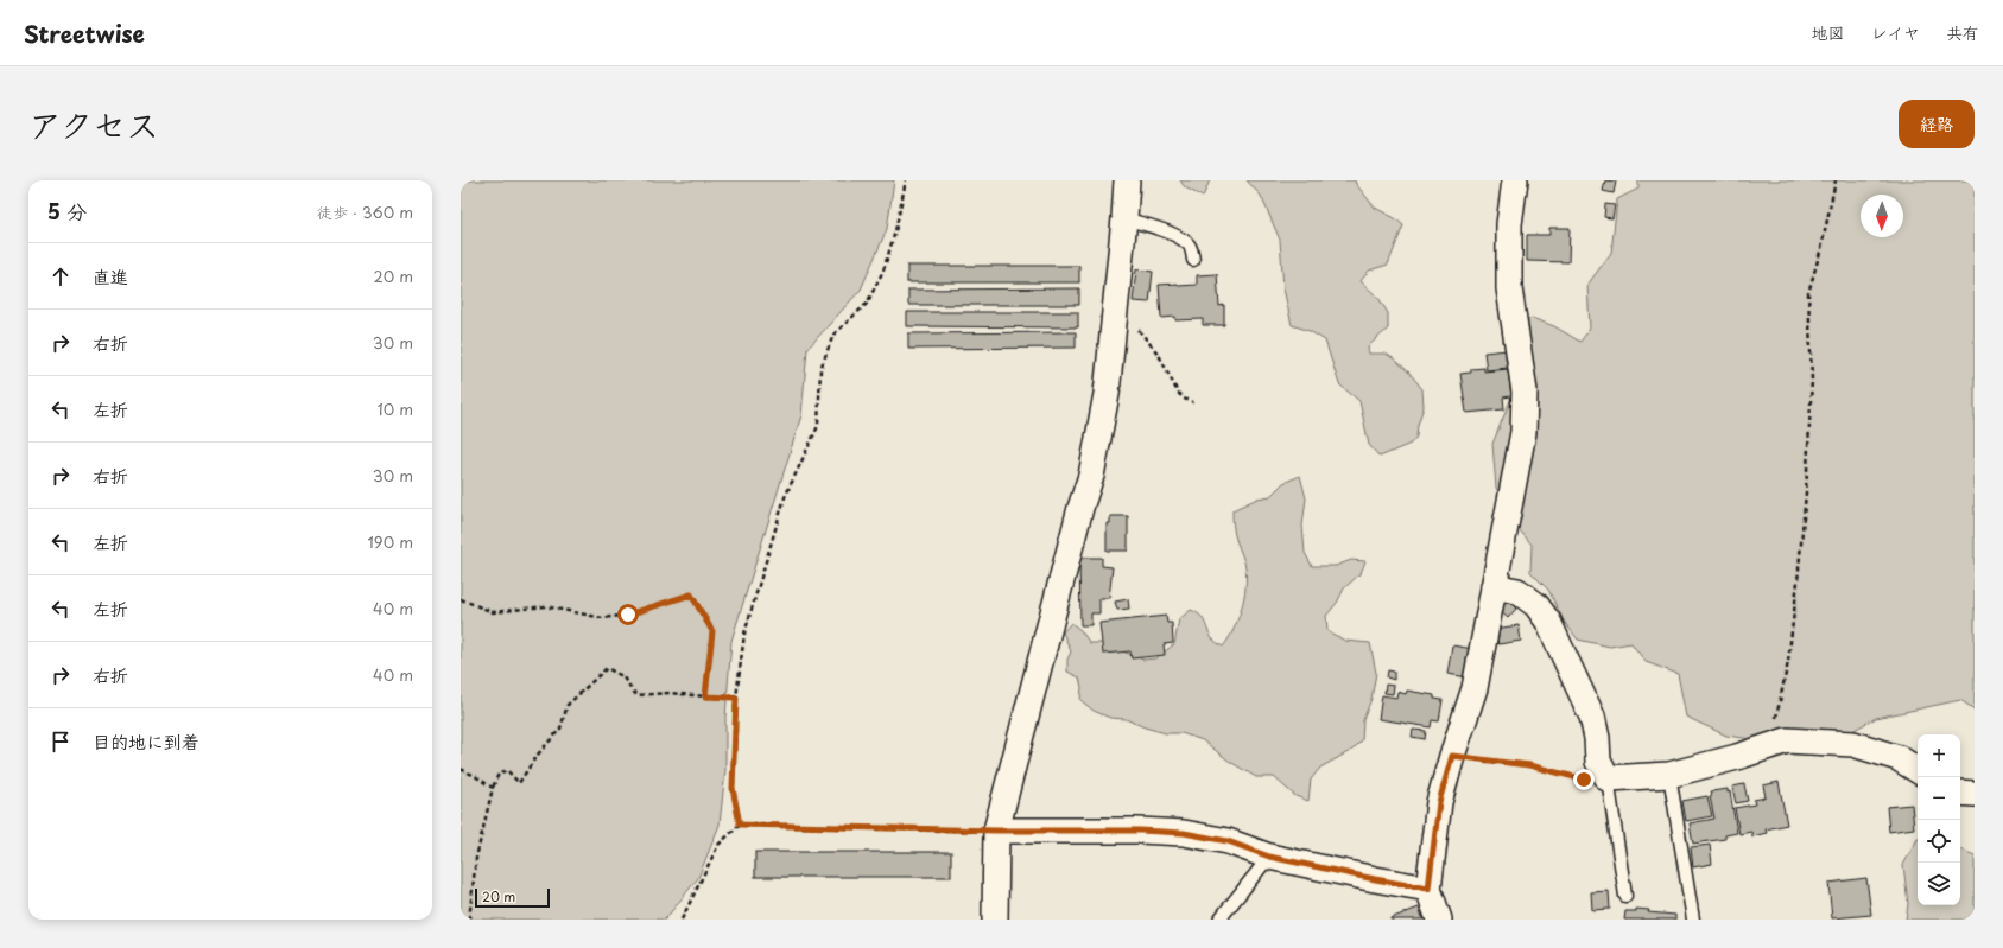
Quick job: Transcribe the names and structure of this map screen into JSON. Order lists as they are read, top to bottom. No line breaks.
{"scale_bar":"20 m","north":"bottom","page":{"header":"Streetwise","nav":["地図","レイヤ","共有"],"title":"アクセス","buttons":"経路","heading":["5 分","徒歩 · 360 m"],"list":[["直進","20 m"],["右折","30 m"],["左折","10 m"],["右折","30 m"],["左折","190 m"],["左折","40 m"],["右折","40 m"],"目的地に到着"],"map_buttons":["+","−"],"scale":"20 m"}}
